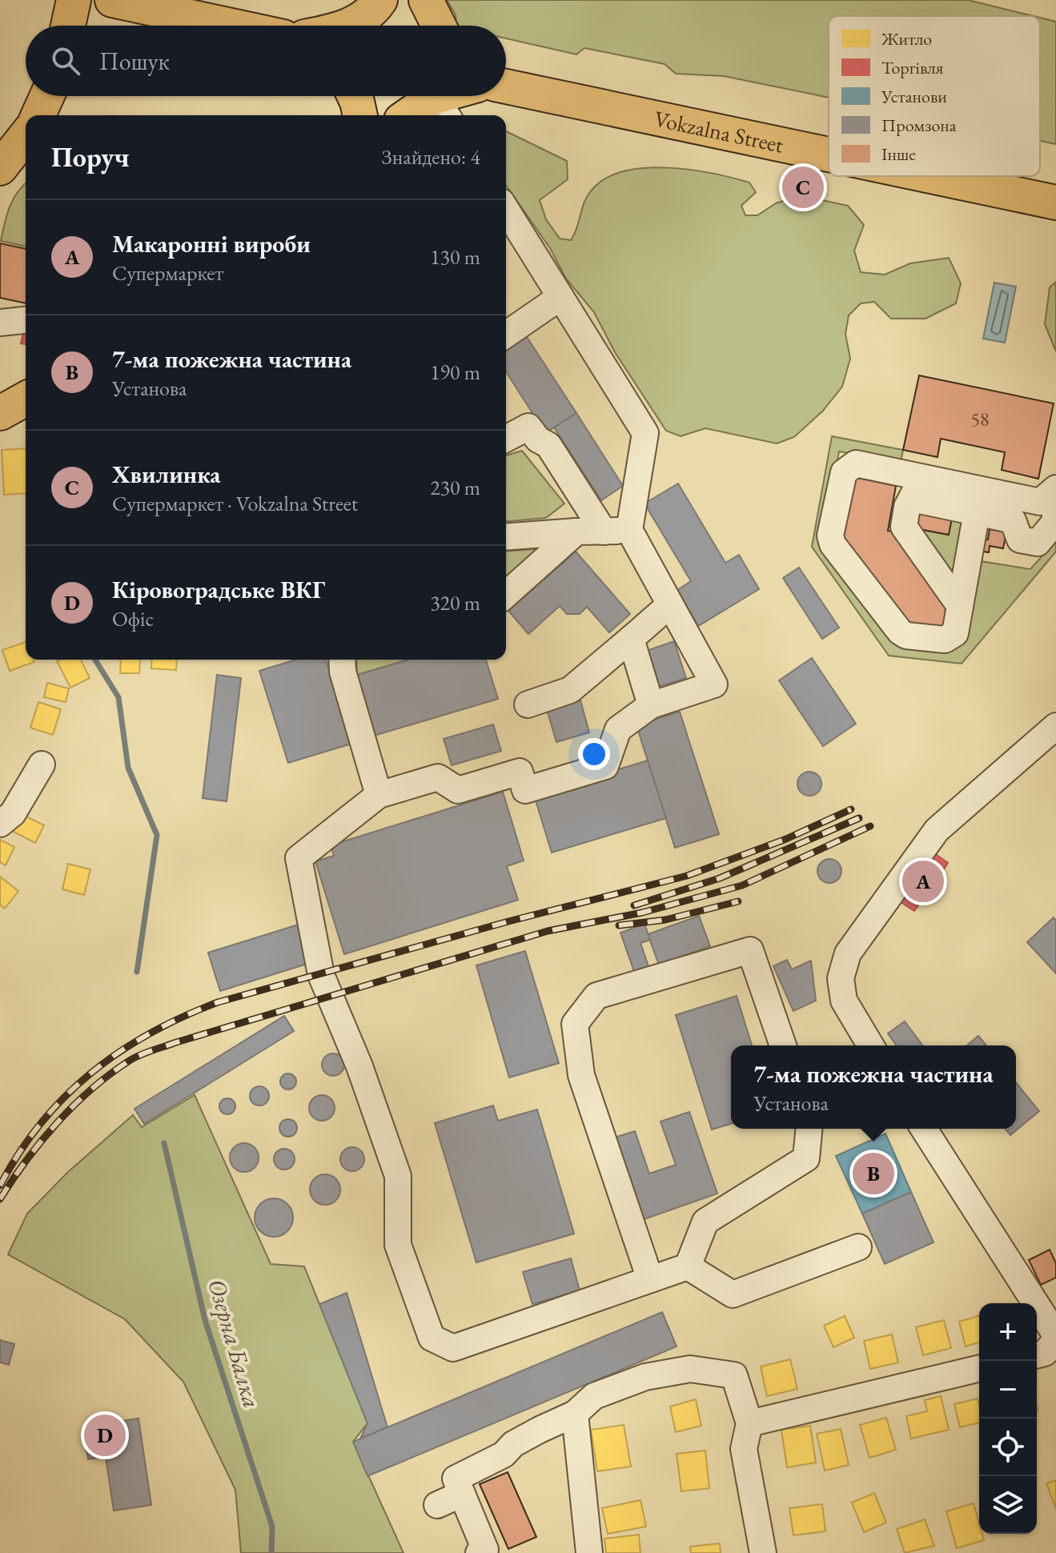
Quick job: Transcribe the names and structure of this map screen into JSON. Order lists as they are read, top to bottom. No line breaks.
{"streets":{"main road":["Vokzalna Street"]},"water":["Озерна Балка"],"house_numbers":["58"],"legend":["Житло","Торгівля","Установи","Промзона","Інше"],"page":{"search":"Пошук","heading":["Поруч","Знайдено: 4"],"pins":["C","A","B","D"],"list":[{"mark":"A","name":"Макаронні вироби","note":"Супермаркет","value":"130 m"},{"mark":"B","name":"7-ма пожежна частина","note":"Установа","value":"190 m"},{"mark":"C","name":"Хвилинка","note":"Супермаркет · Vokzalna Street","value":"230 m"},{"mark":"D","name":"Кіровоградське ВКГ","note":"Офіс","value":"320 m"}],"popup":["7-ма пожежна частина","Установа"],"map_buttons":["+","−"]}}
